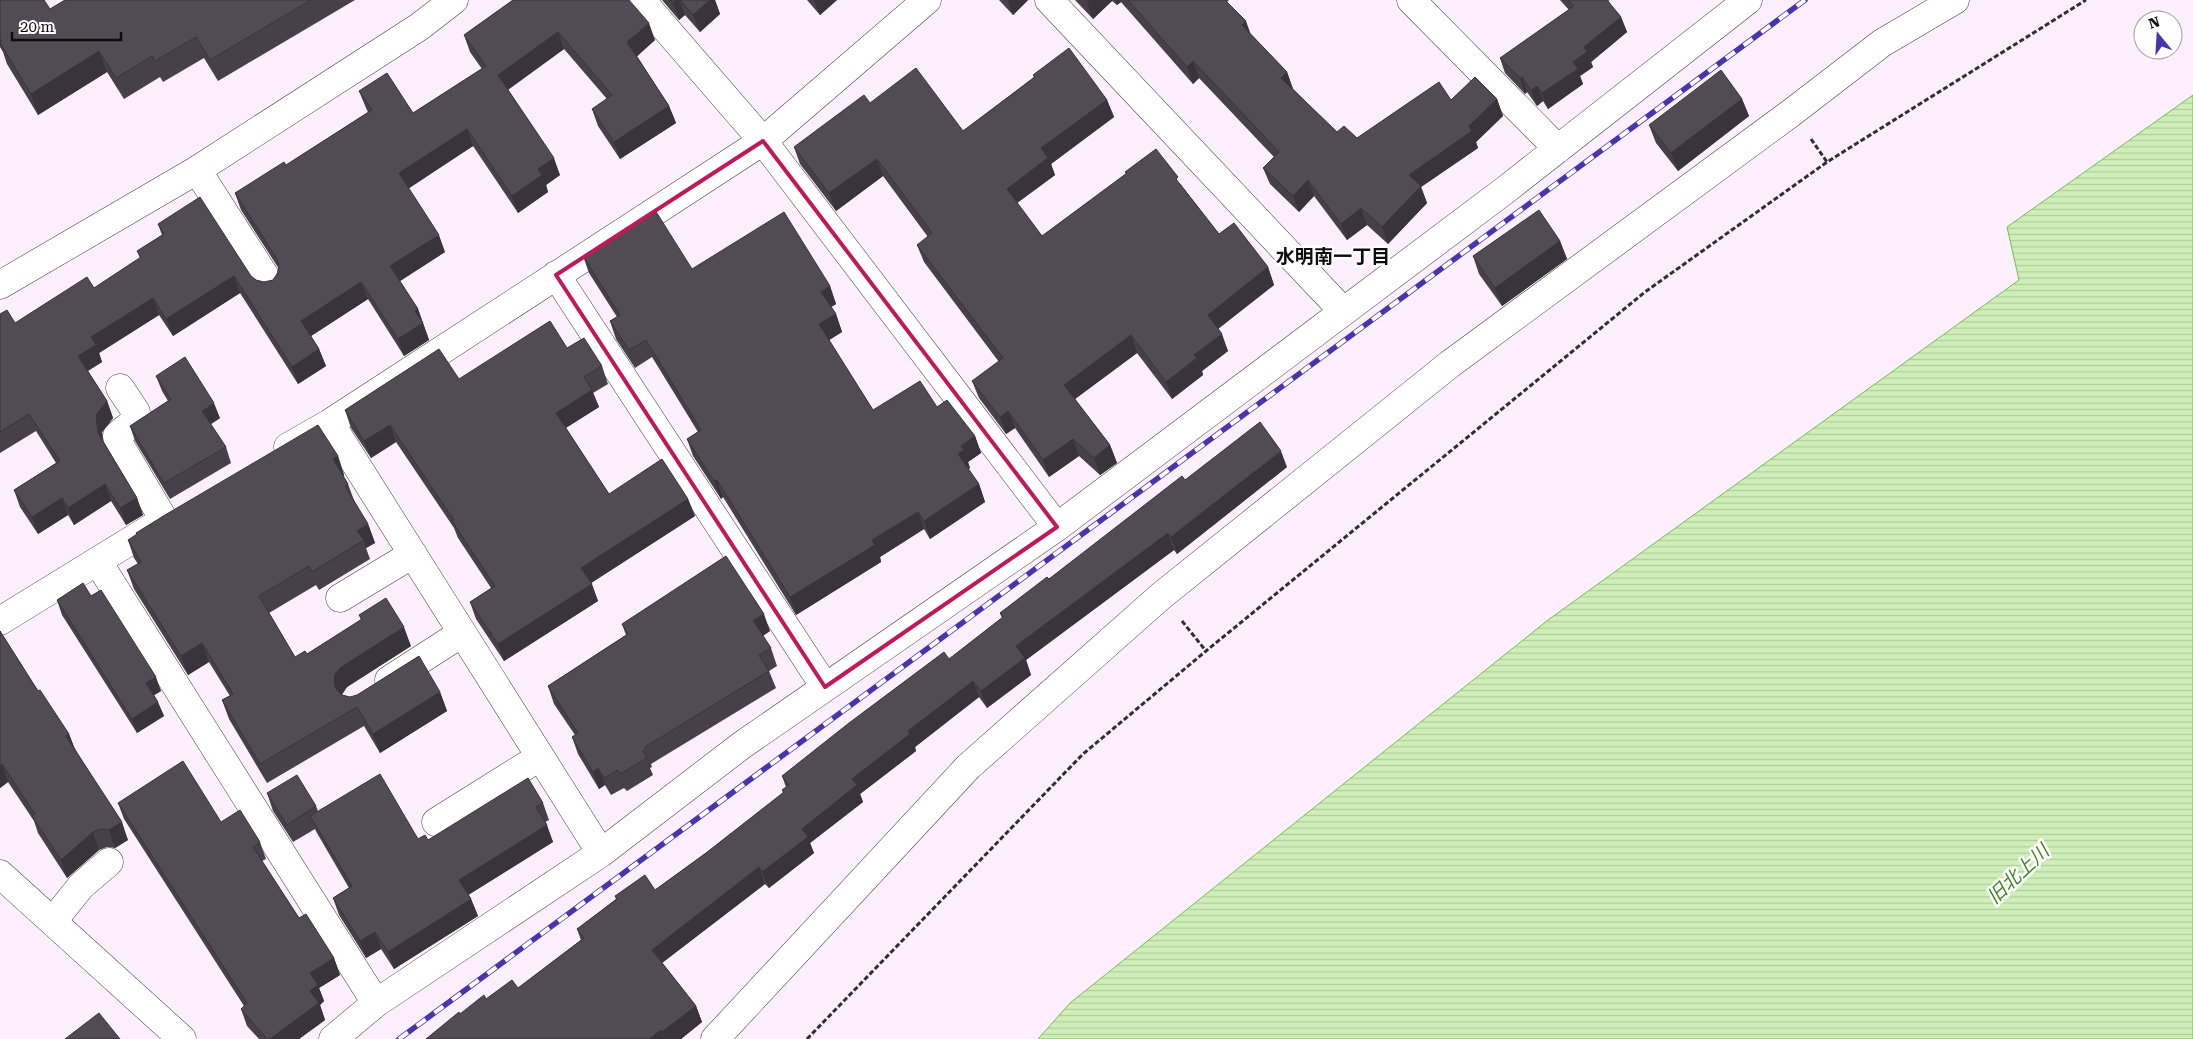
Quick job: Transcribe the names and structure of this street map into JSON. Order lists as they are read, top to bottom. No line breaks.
{"districts":["水明南一丁目"],"water":["旧北上川"],"scale_bar":"20 m","north":"top"}
